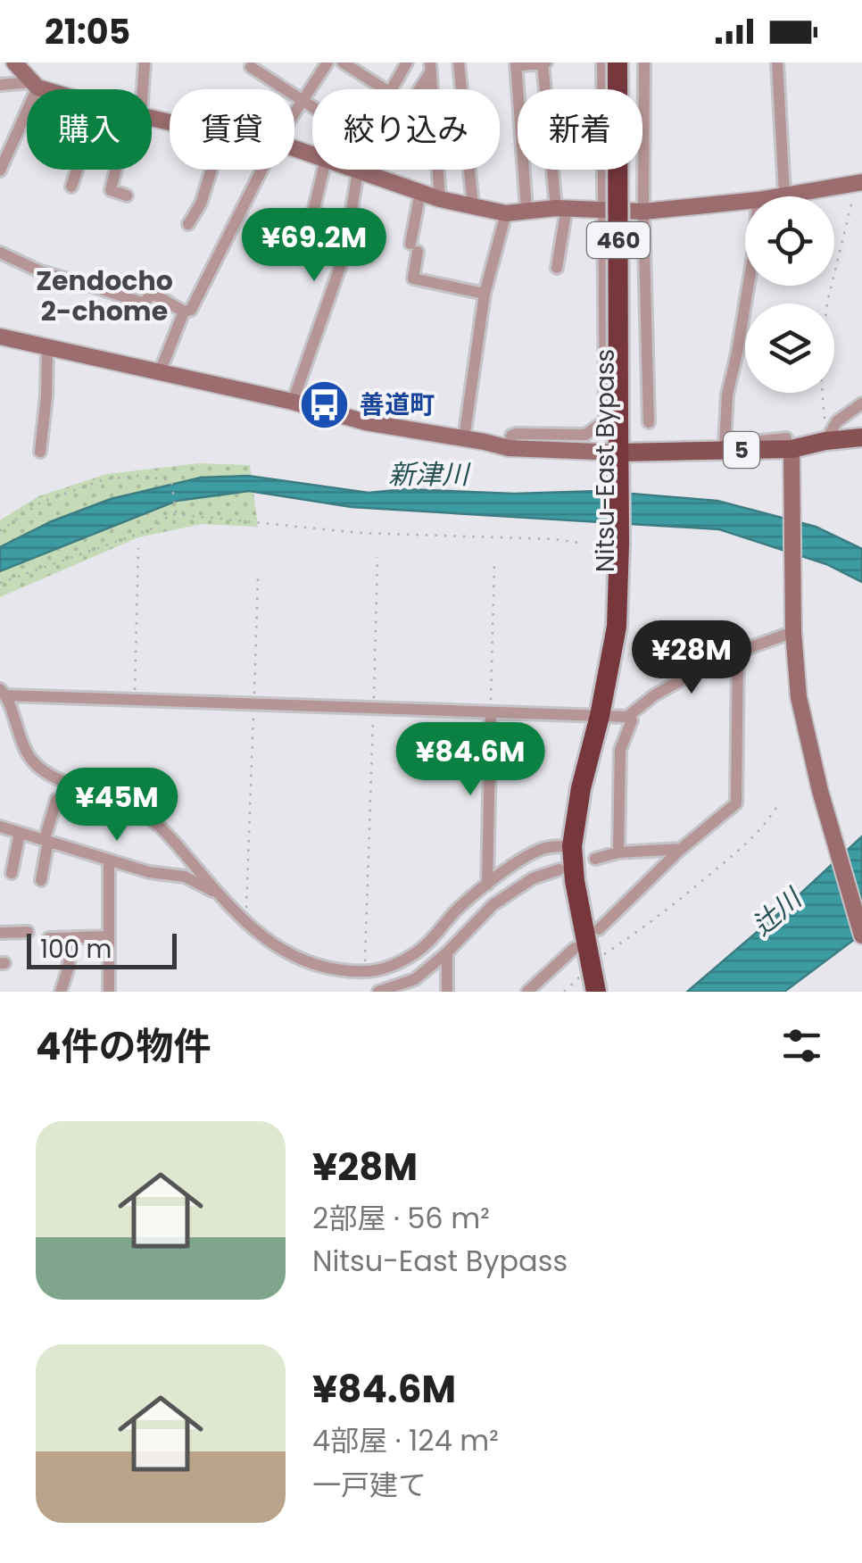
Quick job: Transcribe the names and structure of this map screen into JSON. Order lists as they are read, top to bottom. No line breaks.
{"streets":{"highway":["460","Nitsu-East Bypass"],"main road":["5"]},"crossings":[["460","5"],["460","Nitsu-East Bypass"],["5","Nitsu-East Bypass"]],"districts":["Zendocho 2-chome"],"water":["新津川","辻川"],"places":{"bus stop":["善道町"]},"scale_bar":"100 m","page":{"status":"21:05","chip":["購入","賃貸","絞り込み","新着"],"price":["¥69.2M","¥28M","¥84.6M","¥45M"],"scale":"100 m","heading":"4件の物件","list":[{"name":"¥28M","note":"2部屋 · 56 m² · Nitsu-East Bypass"},{"name":"¥84.6M","note":"4部屋 · 124 m² · 一戸建て"}]}}
